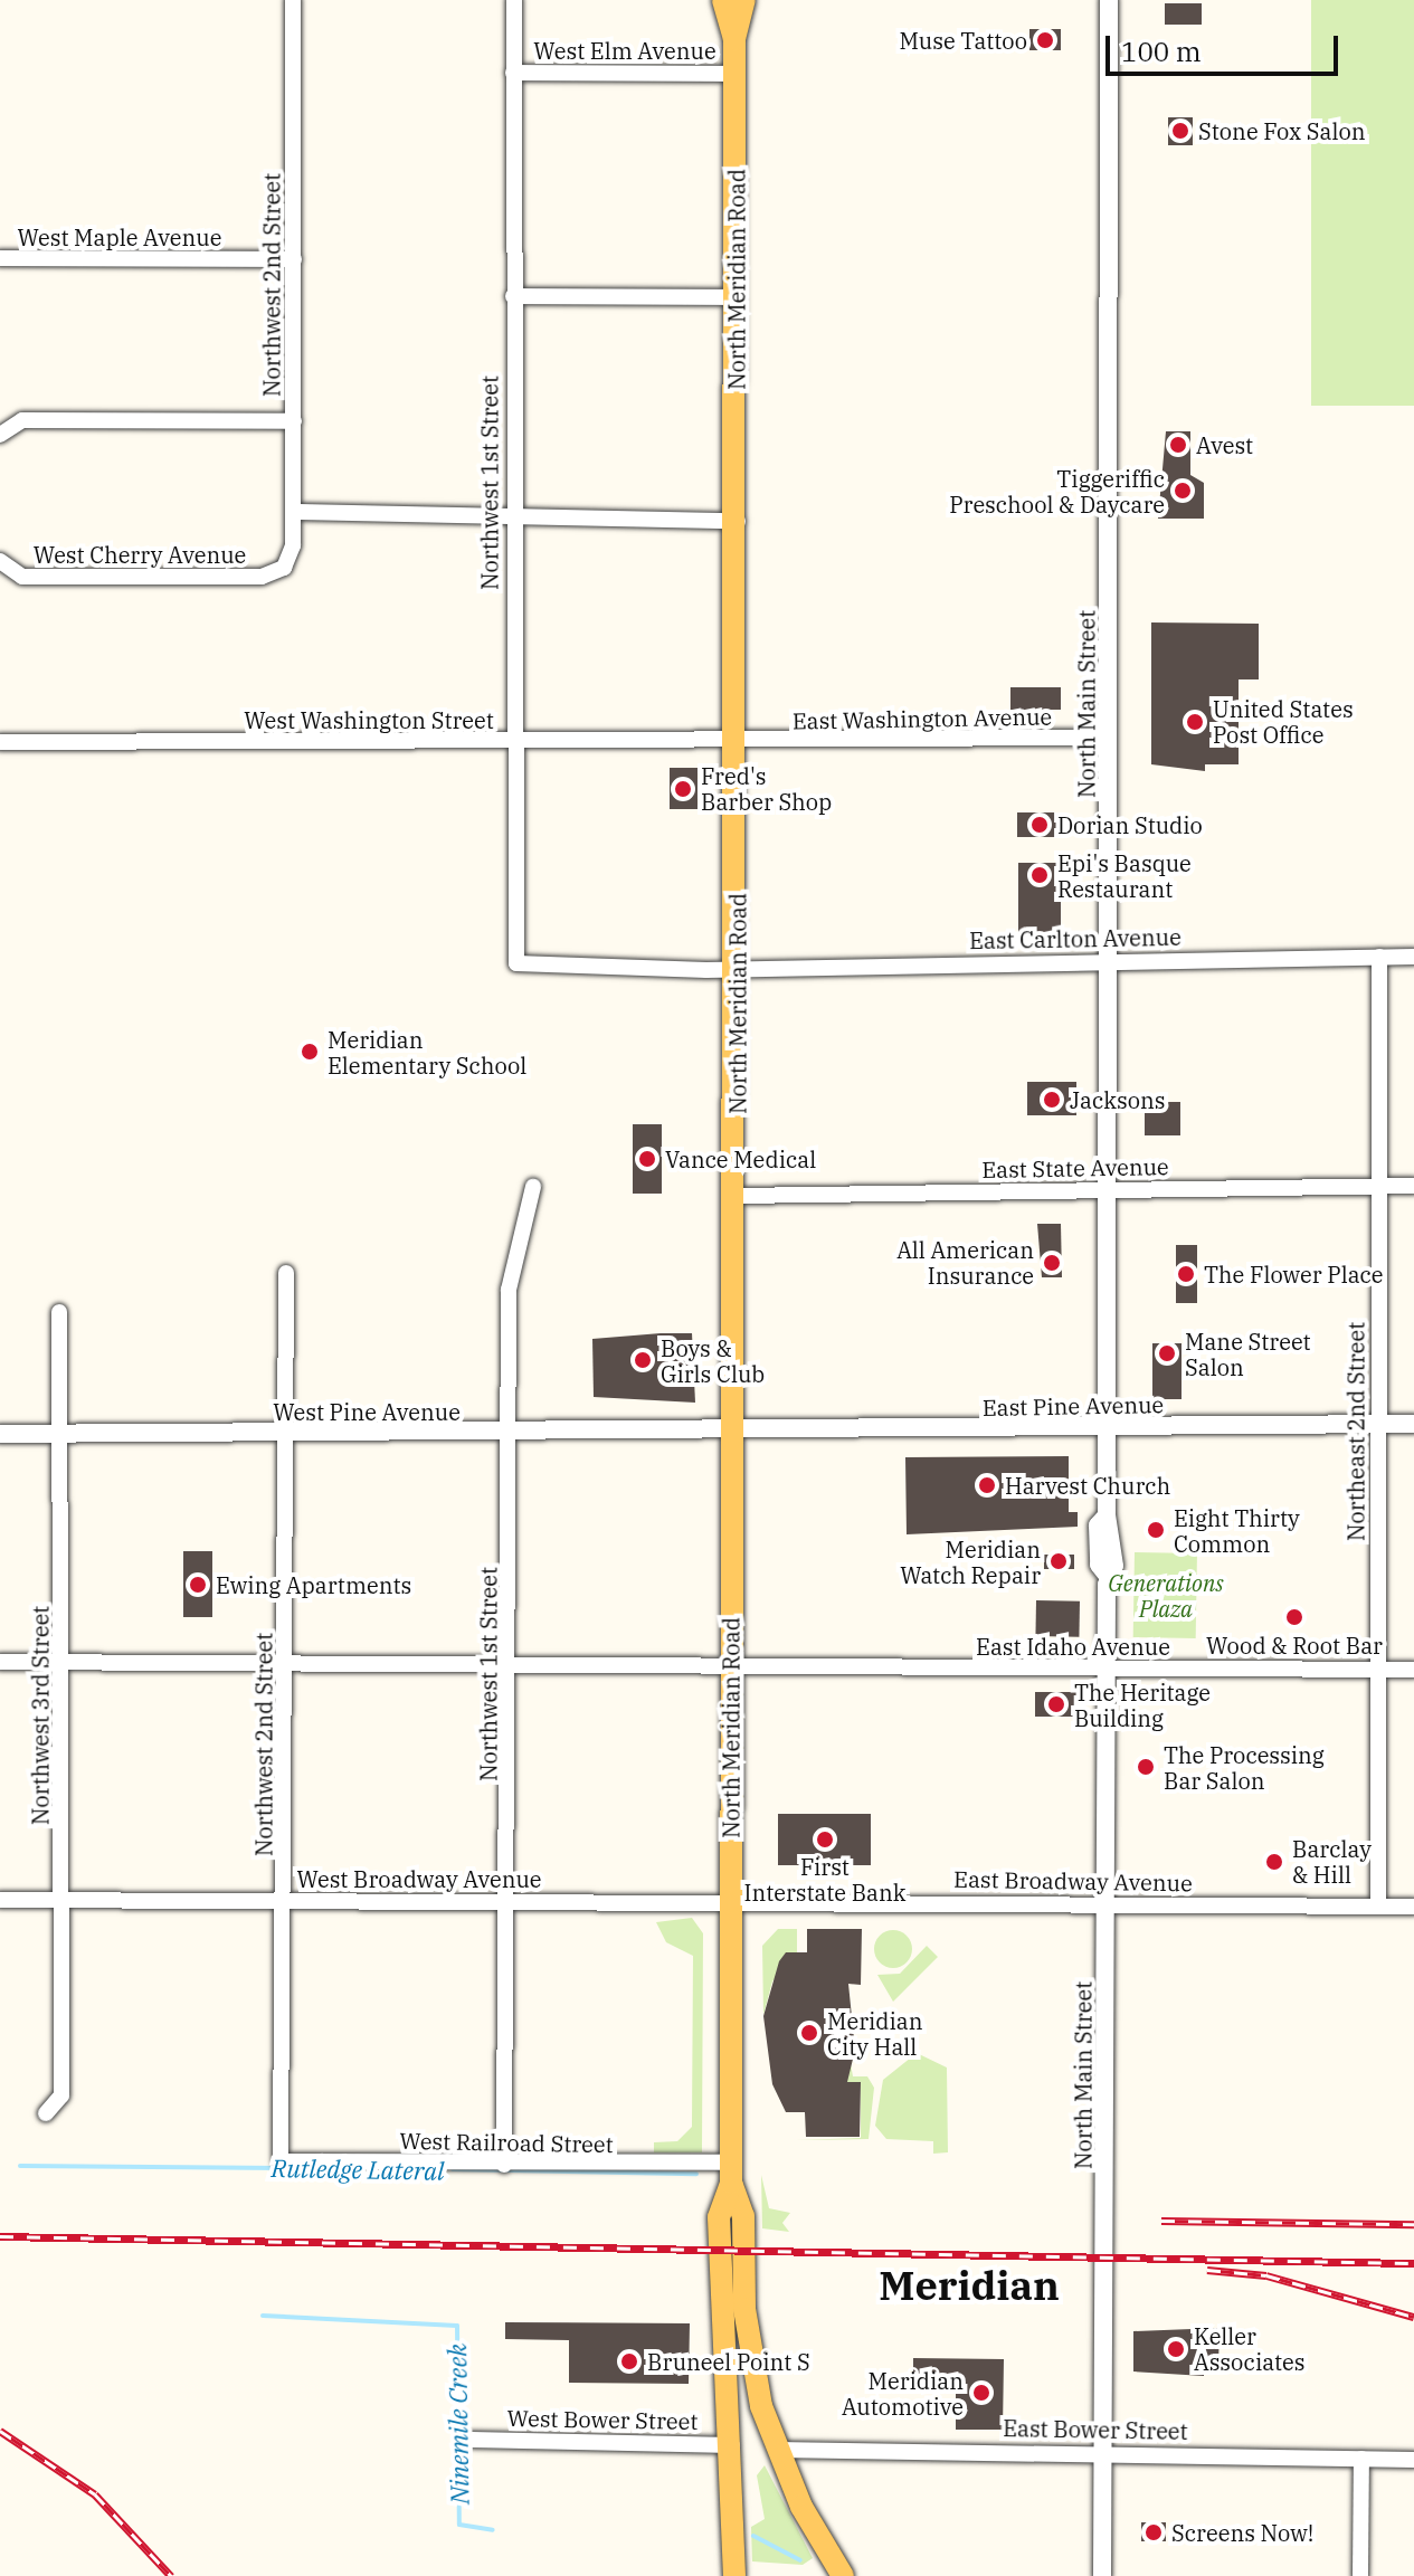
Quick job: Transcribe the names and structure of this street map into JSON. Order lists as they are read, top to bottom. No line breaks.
{"streets":{"main road":["North Meridian Road"],"street":["West Elm Avenue","West Maple Avenue","Northwest 2nd Street","Northwest 1st Street","West Cherry Avenue","North Main Street","East Washington Avenue","West Washington Street","East Carlton Avenue","East State Avenue","East Pine Avenue","West Pine Avenue","Northeast 2nd Street","East Idaho Avenue","Northwest 3rd Street","West Broadway Avenue","East Broadway Avenue","West Railroad Street","West Bower Street","East Bower Street"]},"crossings":[["West Elm Avenue","North Meridian Road"],["West Elm Avenue","Northwest 1st Street"],["West Maple Avenue","Northwest 2nd Street"],["North Meridian Road","East Washington Avenue"],["North Meridian Road","West Washington Street"],["North Meridian Road","East Carlton Avenue"],["North Meridian Road","East State Avenue"],["North Meridian Road","East Pine Avenue"],["North Meridian Road","West Pine Avenue"],["North Meridian Road","East Idaho Avenue"],["North Meridian Road","West Broadway Avenue"],["North Meridian Road","East Broadway Avenue"],["North Meridian Road","West Railroad Street"],["North Meridian Road","West Bower Street"],["North Meridian Road","East Bower Street"],["Northwest 2nd Street","West Cherry Avenue"],["Northwest 2nd Street","West Pine Avenue"],["Northwest 2nd Street","East Idaho Avenue"],["Northwest 2nd Street","West Broadway Avenue"],["Northwest 2nd Street","West Railroad Street"],["Northwest 1st Street","West Washington Street"],["Northwest 1st Street","East Carlton Avenue"],["Northwest 1st Street","West Pine Avenue"],["Northwest 1st Street","East Idaho Avenue"],["Northwest 1st Street","West Broadway Avenue"],["Northwest 1st Street","West Railroad Street"],["North Main Street","East Washington Avenue"],["North Main Street","East Carlton Avenue"],["North Main Street","East State Avenue"],["North Main Street","East Pine Avenue"],["North Main Street","East Idaho Avenue"],["North Main Street","East Broadway Avenue"],["North Main Street","East Bower Street"],["East Washington Avenue","West Washington Street"],["East Carlton Avenue","Northeast 2nd Street"],["East State Avenue","Northeast 2nd Street"],["East Pine Avenue","West Pine Avenue"],["East Pine Avenue","Northeast 2nd Street"],["West Pine Avenue","Northwest 3rd Street"],["Northeast 2nd Street","East Idaho Avenue"],["Northeast 2nd Street","East Broadway Avenue"],["East Idaho Avenue","Northwest 3rd Street"],["Northwest 3rd Street","West Broadway Avenue"],["West Broadway Avenue","East Broadway Avenue"]],"districts":["Meridian"],"water":["Rutledge Lateral","Ninemile Creek"],"parks":["Generations Plaza"],"places":["Muse Tattoo","Stone Fox Salon","Avest","Tiggeriffic Preschool & Daycare","United States Post Office","Fred's Barber Shop","Dorian Studio","Epi's Basque Restaurant","Meridian Elementary School","Jacksons","Vance Medical","All American Insurance","The Flower Place","Mane Street Salon","Boys & Girls Club","Harvest Church","Eight Thirty Common","Meridian Watch Repair","Ewing Apartments","Wood & Root Bar","The Heritage Building","The Processing Bar Salon","First Interstate Bank","Barclay & Hill","Meridian City Hall","Keller Associates","Bruneel Point S","Meridian Automotive","Screens Now!"],"scale_bar":"100 m"}
